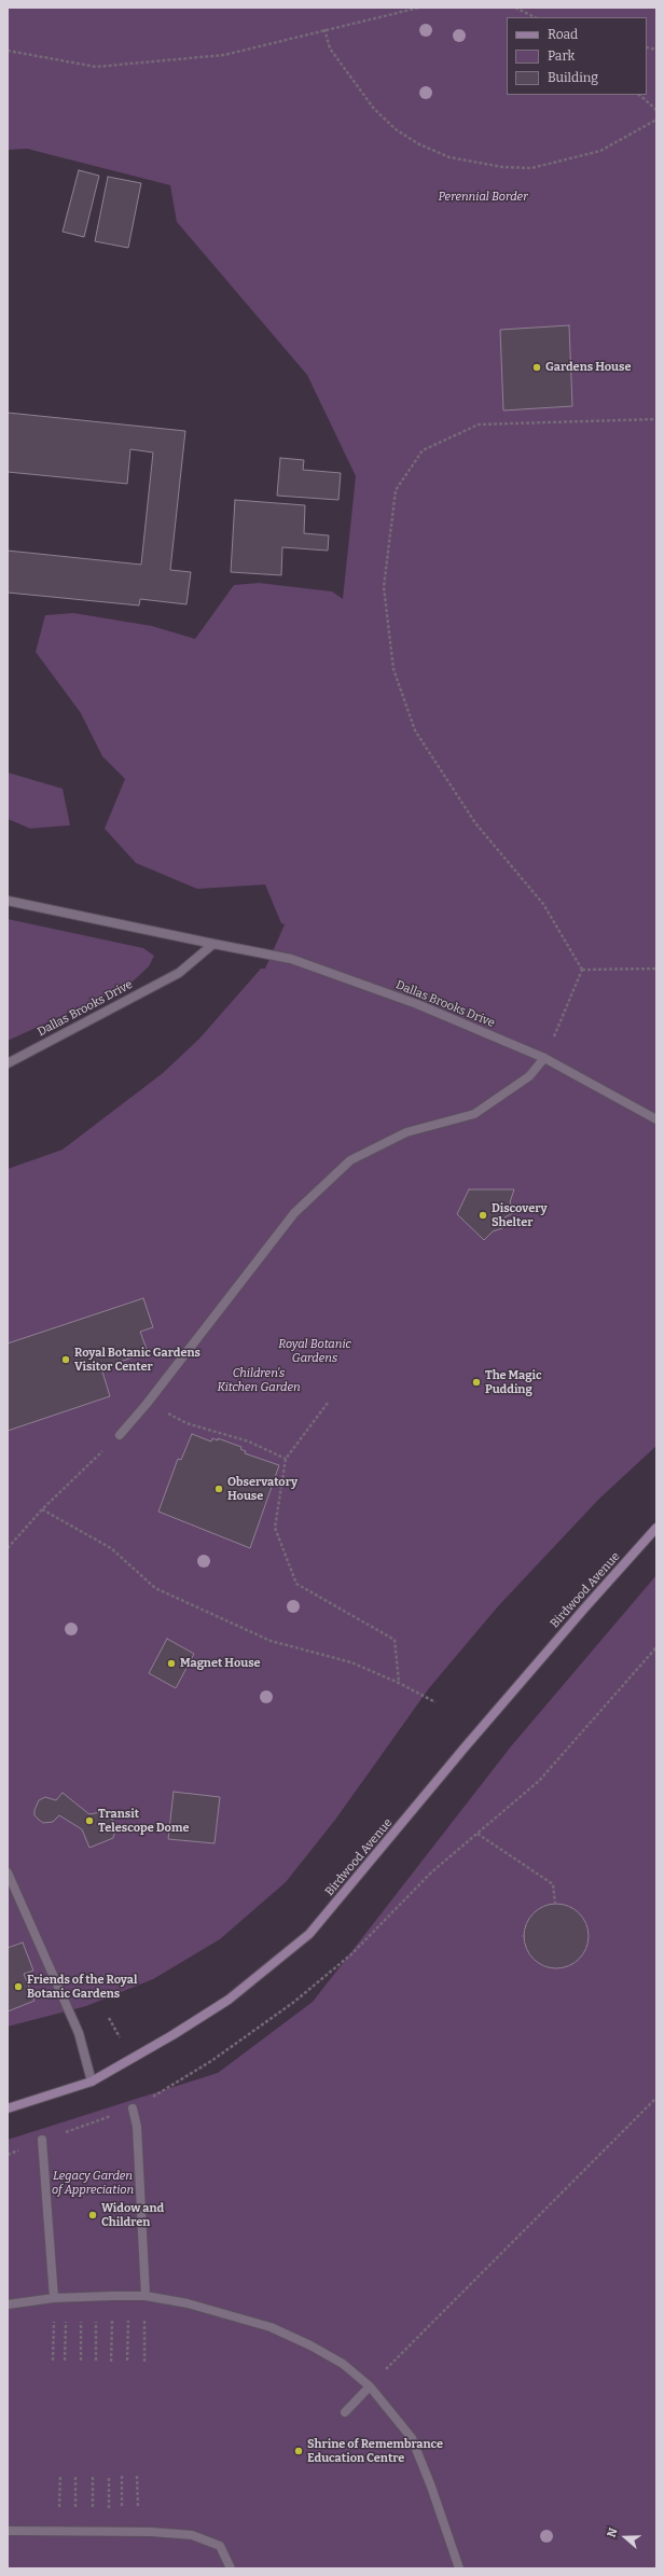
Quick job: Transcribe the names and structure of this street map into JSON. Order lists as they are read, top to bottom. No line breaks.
{"streets":{"street":["Dallas Brooks Drive","Birdwood Avenue"]},"parks":["Perennial Border","Royal Botanic Gardens","Children's Kitchen Garden","Legacy Garden of Appreciation"],"places":["Gardens House","Discovery Shelter","Royal Botanic Gardens Visitor Center","The Magic Pudding","Observatory House","Magnet House","Transit Telescope Dome","Friends of the Royal Botanic Gardens","Widow and Children","Shrine of Remembrance Education Centre"],"legend":["Road","Park","Building"],"north":"left"}
